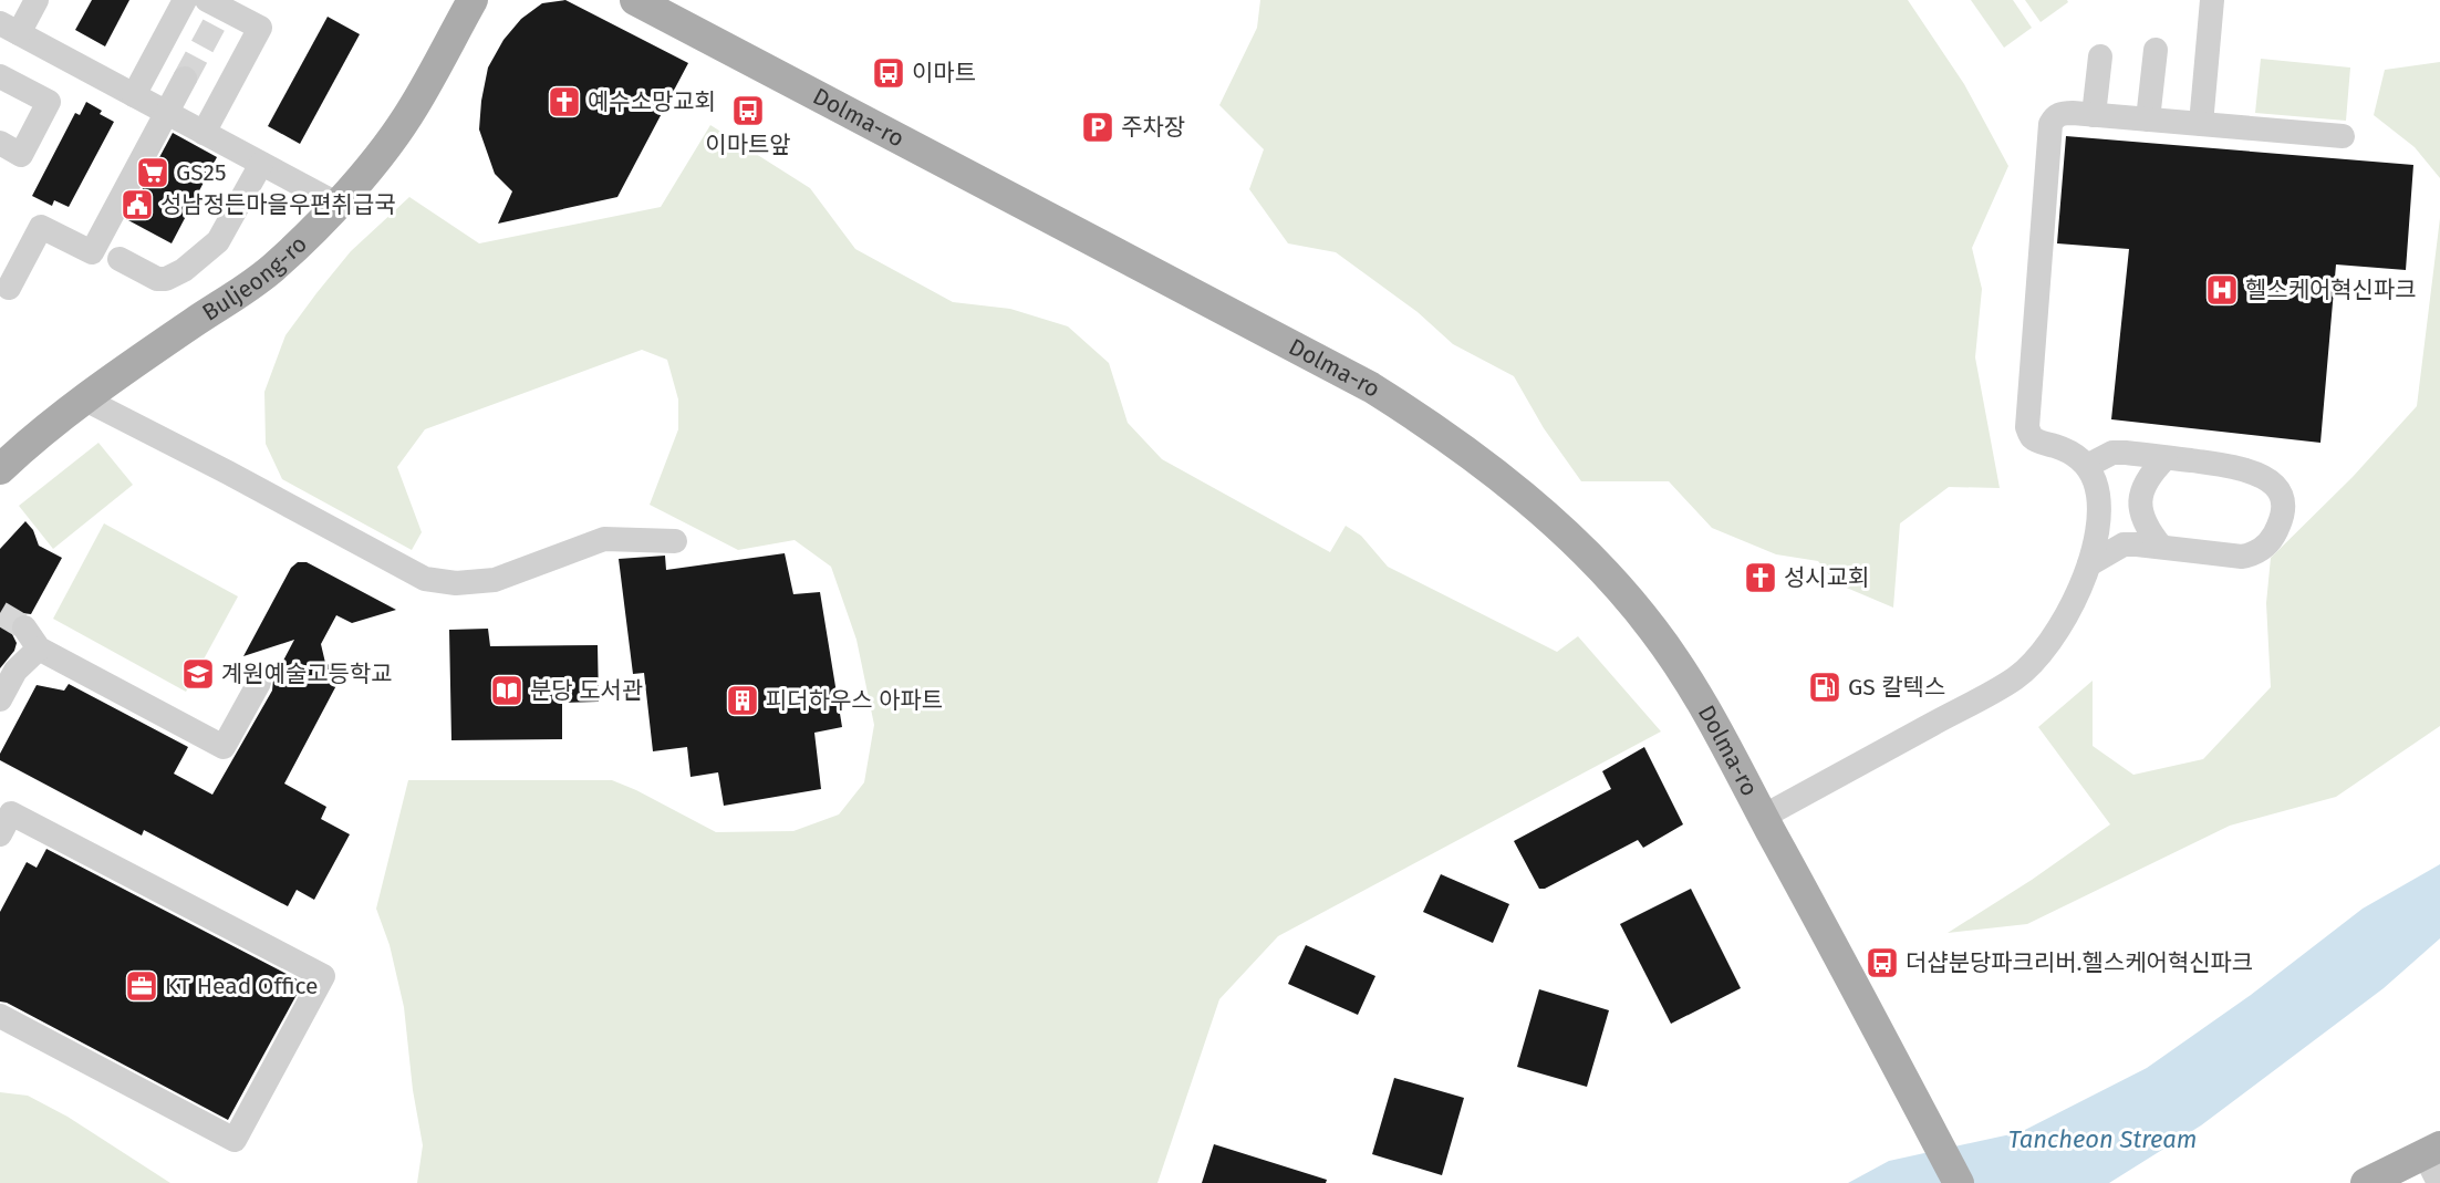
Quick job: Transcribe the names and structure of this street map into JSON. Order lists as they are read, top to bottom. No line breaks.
{"streets":{"main road":["Dolma-ro","Buljeong-ro"]},"water":["Tancheon Stream"],"places":{"bus stop":["이마트","이마트앞","더샵분당파크리버.헬스케어혁신파크"],"church":["예수소망교회","성시교회"],"parking":["주차장"],"supermarket":["GS25"],"public building":["성남정든마을우편취급국"],"hospital":["헬스케어혁신파크"],"school or university":["계원예술고등학교"],"fuel station":["GS 칼텍스"],"library":["분당 도서관"],"building":["피더하우스 아파트"],"office":["KT Head Office"]}}
